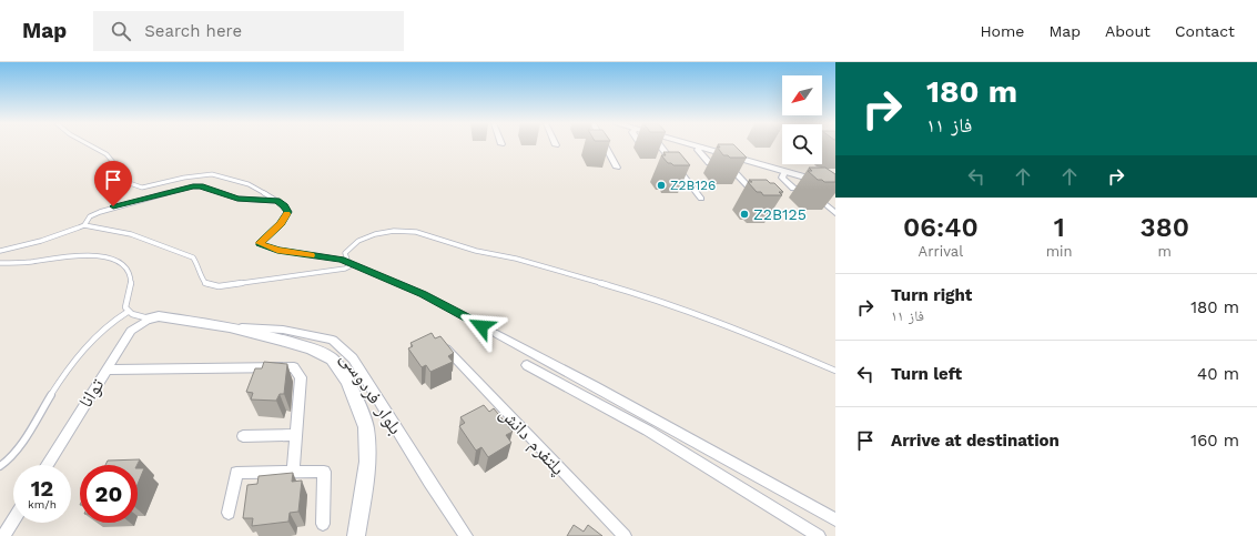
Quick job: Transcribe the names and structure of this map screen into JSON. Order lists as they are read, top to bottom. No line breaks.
{"streets":{"street":["توانا","بلوار فردوسی","پلتفرم دانش"]},"crossings":[["توانا","بلوار فردوسی"]],"places":["Z2B126","Z2B125"],"north":"bottom left","page":{"header":"Map","search":"Search here","nav":["Home","Map","About","Contact"],"turn":["180 m","فاز ۱۱"],"eta":["06:40","Arrival","1","min","380","m"],"list":[{"name":"Turn right","note":"فاز ۱۱","value":"180 m"},{"name":"Turn left","value":"40 m"},{"name":"Arrive at destination","value":"160 m"}],"speed":"12 km/h","limit":"20"}}
